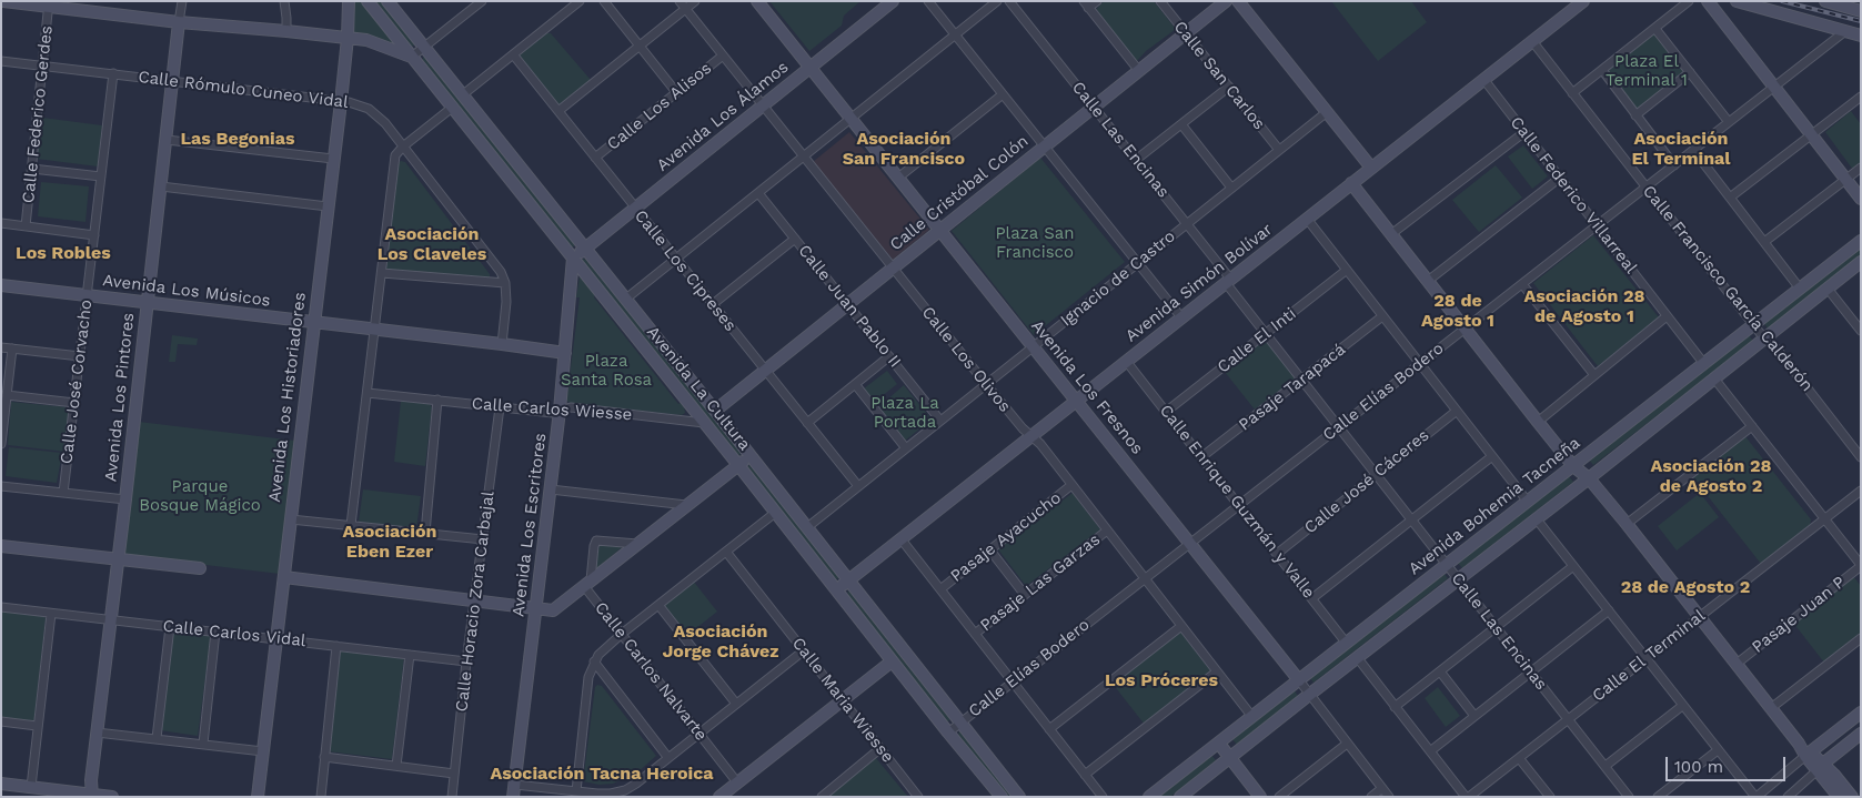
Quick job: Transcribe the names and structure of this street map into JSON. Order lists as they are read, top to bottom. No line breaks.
{"streets":{"street":["Calle San Carlos","Calle Rómulo Cuneo Vidal","Calle Los Alisos","Calle Federico Gerdes","Avenida Los Álamos","Calle Las Encinas","Calle Cristóbal Colón","Calle Federico Villarreal","Calle Los Cipreses","Ignacio de Castro","Avenida Simón Bolívar","Calle Francisco García Calderón","Avenida Los Músicos","Calle Juan Pablo II","Calle El Inti","Calle Los Olivos","Calle José Corvacho","Avenida Los Fresnos","Pasaje Tarapacá","Avenida La Cultura","Calle Elías Bodero","Avenida Los Pintores","Avenida Los Historiadores","Calle Carlos Wiesse","Calle José Cáceres","Calle Enrique Guzmán y Valle","Avenida Bohemia Tacneña","Avenida Los Escritores","Pasaje Ayacucho","Pasaje Las Garzas","Calle Horacio Zora Carbajal","Pasaje Juan P","Calle Carlos Vidal","Calle El Terminal","Calle Carlos Nalvarte","Calle Maria Wiesse"]},"crossings":[["Calle San Carlos","Calle Cristóbal Colón"],["Calle San Carlos","Ignacio de Castro"],["Calle Rómulo Cuneo Vidal","Calle Federico Gerdes"],["Calle Rómulo Cuneo Vidal","Avenida Los Músicos"],["Calle Rómulo Cuneo Vidal","Calle José Corvacho"],["Calle Rómulo Cuneo Vidal","Avenida Los Pintores"],["Calle Rómulo Cuneo Vidal","Avenida Los Historiadores"],["Calle Los Alisos","Calle Los Cipreses"],["Calle Los Alisos","Calle Los Olivos"],["Avenida Los Álamos","Calle Los Cipreses"],["Avenida Los Álamos","Calle Los Olivos"],["Avenida Los Álamos","Avenida Los Fresnos"],["Avenida Los Álamos","Avenida La Cultura"],["Avenida Los Álamos","Avenida Los Escritores"],["Calle Las Encinas","Calle Cristóbal Colón"],["Calle Las Encinas","Ignacio de Castro"],["Calle Las Encinas","Avenida Simón Bolívar"],["Calle Las Encinas","Calle El Inti"],["Calle Las Encinas","Pasaje Tarapacá"],["Calle Las Encinas","Calle Elías Bodero"],["Calle Las Encinas","Calle José Cáceres"],["Calle Las Encinas","Avenida Bohemia Tacneña"],["Calle Las Encinas","Calle El Terminal"],["Calle Cristóbal Colón","Calle Los Cipreses"],["Calle Cristóbal Colón","Calle Juan Pablo II"],["Calle Cristóbal Colón","Calle Los Olivos"],["Calle Cristóbal Colón","Avenida Los Fresnos"],["Calle Cristóbal Colón","Avenida La Cultura"],["Calle Federico Villarreal","Avenida Simón Bolívar"],["Calle Federico Villarreal","Calle Elías Bodero"],["Calle Federico Villarreal","Avenida Bohemia Tacneña"],["Calle Los Cipreses","Ignacio de Castro"],["Ignacio de Castro","Calle Juan Pablo II"],["Ignacio de Castro","Calle Los Olivos"],["Ignacio de Castro","Avenida Los Fresnos"],["Ignacio de Castro","Avenida La Cultura"],["Avenida Simón Bolívar","Calle Francisco García Calderón"],["Avenida Simón Bolívar","Calle Los Olivos"],["Avenida Simón Bolívar","Avenida Los Fresnos"],["Avenida Simón Bolívar","Avenida La Cultura"],["Avenida Simón Bolívar","Calle Enrique Guzmán y Valle"],["Calle Francisco García Calderón","Calle Elías Bodero"],["Calle Francisco García Calderón","Avenida Bohemia Tacneña"],["Avenida Los Músicos","Calle José Corvacho"],["Avenida Los Músicos","Avenida Los Pintores"],["Avenida Los Músicos","Avenida Los Historiadores"],["Avenida Los Músicos","Avenida Los Escritores"],["Calle El Inti","Calle Enrique Guzmán y Valle"],["Calle Los Olivos","Calle Elías Bodero"],["Calle Los Olivos","Avenida Bohemia Tacneña"],["Calle Los Olivos","Pasaje Ayacucho"],["Calle Los Olivos","Pasaje Las Garzas"],["Avenida Los Fresnos","Calle Elías Bodero"],["Avenida Los Fresnos","Avenida Bohemia Tacneña"],["Pasaje Tarapacá","Calle Enrique Guzmán y Valle"],["Avenida La Cultura","Calle Elías Bodero"],["Avenida La Cultura","Calle Carlos Wiesse"],["Avenida La Cultura","Avenida Los Escritores"],["Calle Elías Bodero","Calle Enrique Guzmán y Valle"],["Avenida Los Pintores","Calle Carlos Vidal"],["Avenida Los Historiadores","Calle Carlos Vidal"],["Calle Carlos Wiesse","Avenida Los Escritores"],["Calle Carlos Wiesse","Calle Horacio Zora Carbajal"],["Calle José Cáceres","Calle Enrique Guzmán y Valle"],["Calle Enrique Guzmán y Valle","Avenida Bohemia Tacneña"],["Calle Horacio Zora Carbajal","Calle Carlos Vidal"]],"districts":["Las Begonias","Asociación San Francisco","Asociación El Terminal","Asociación Los Claveles","Los Robles","Asociación 28 de Agosto 1","28 de Agosto 1","Asociación 28 de Agosto 2","Asociación Eben Ezer","28 de Agosto 2","Asociación Jorge Chávez","Los Próceres","Asociación Tacna Heroica"],"parks":["Plaza El Terminal 1","Plaza San Francisco","Plaza Santa Rosa","Plaza La Portada","Parque Bosque Mágico"],"scale_bar":"100 m"}
